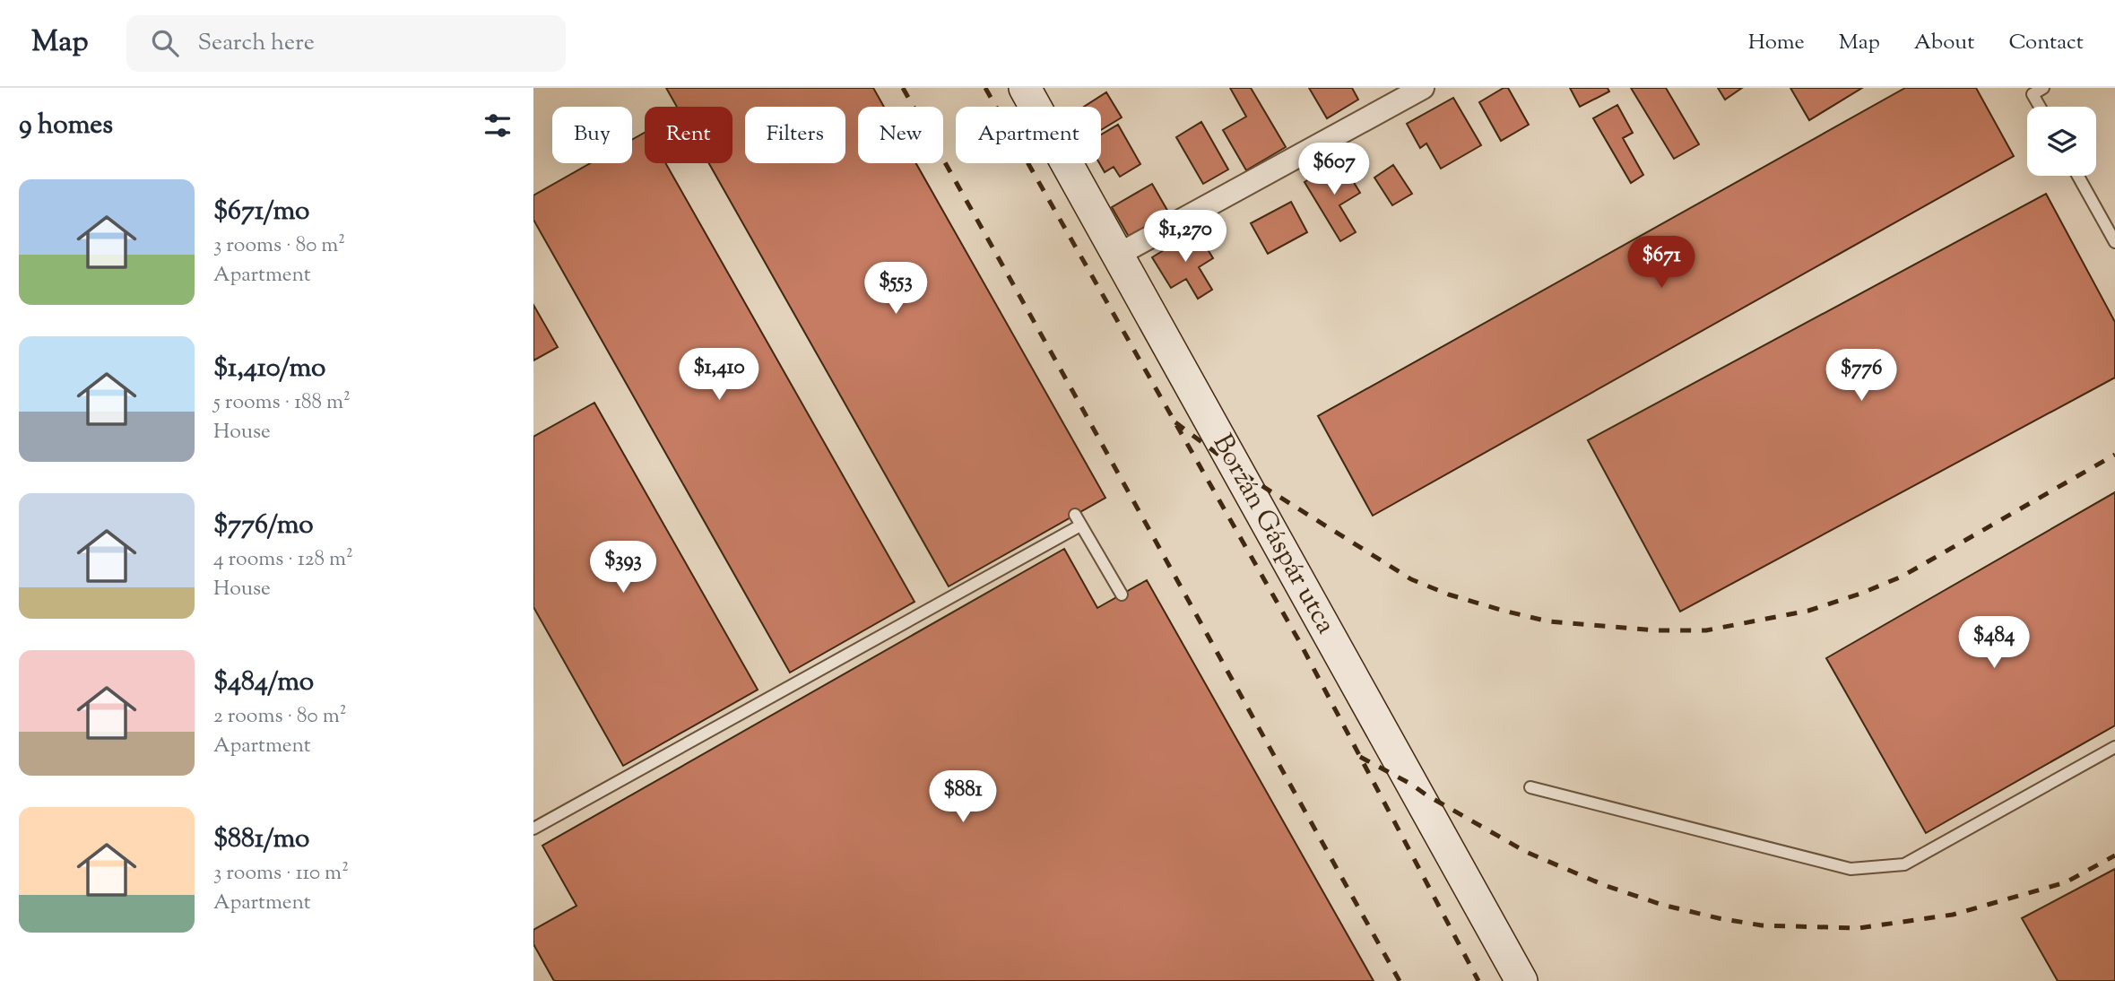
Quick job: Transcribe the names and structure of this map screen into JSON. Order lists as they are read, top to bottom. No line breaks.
{"streets":{"street":["Borzán Gáspár utca"]},"page":{"header":"Map","search":"Search here","nav":["Home","Map","About","Contact"],"heading":"9 homes","chip":["Buy","Rent","Filters","New","Apartment"],"price":["$607","$1,270","$671","$553","$1,410","$776","$393","$484","$881"],"list":[{"name":"$671/mo","note":"3 rooms · 80 m² · Apartment"},{"name":"$1,410/mo","note":"5 rooms · 188 m² · House"},{"name":"$776/mo","note":"4 rooms · 128 m² · House"},{"name":"$484/mo","note":"2 rooms · 80 m² · Apartment"},{"name":"$881/mo","note":"3 rooms · 110 m² · Apartment"}]}}
